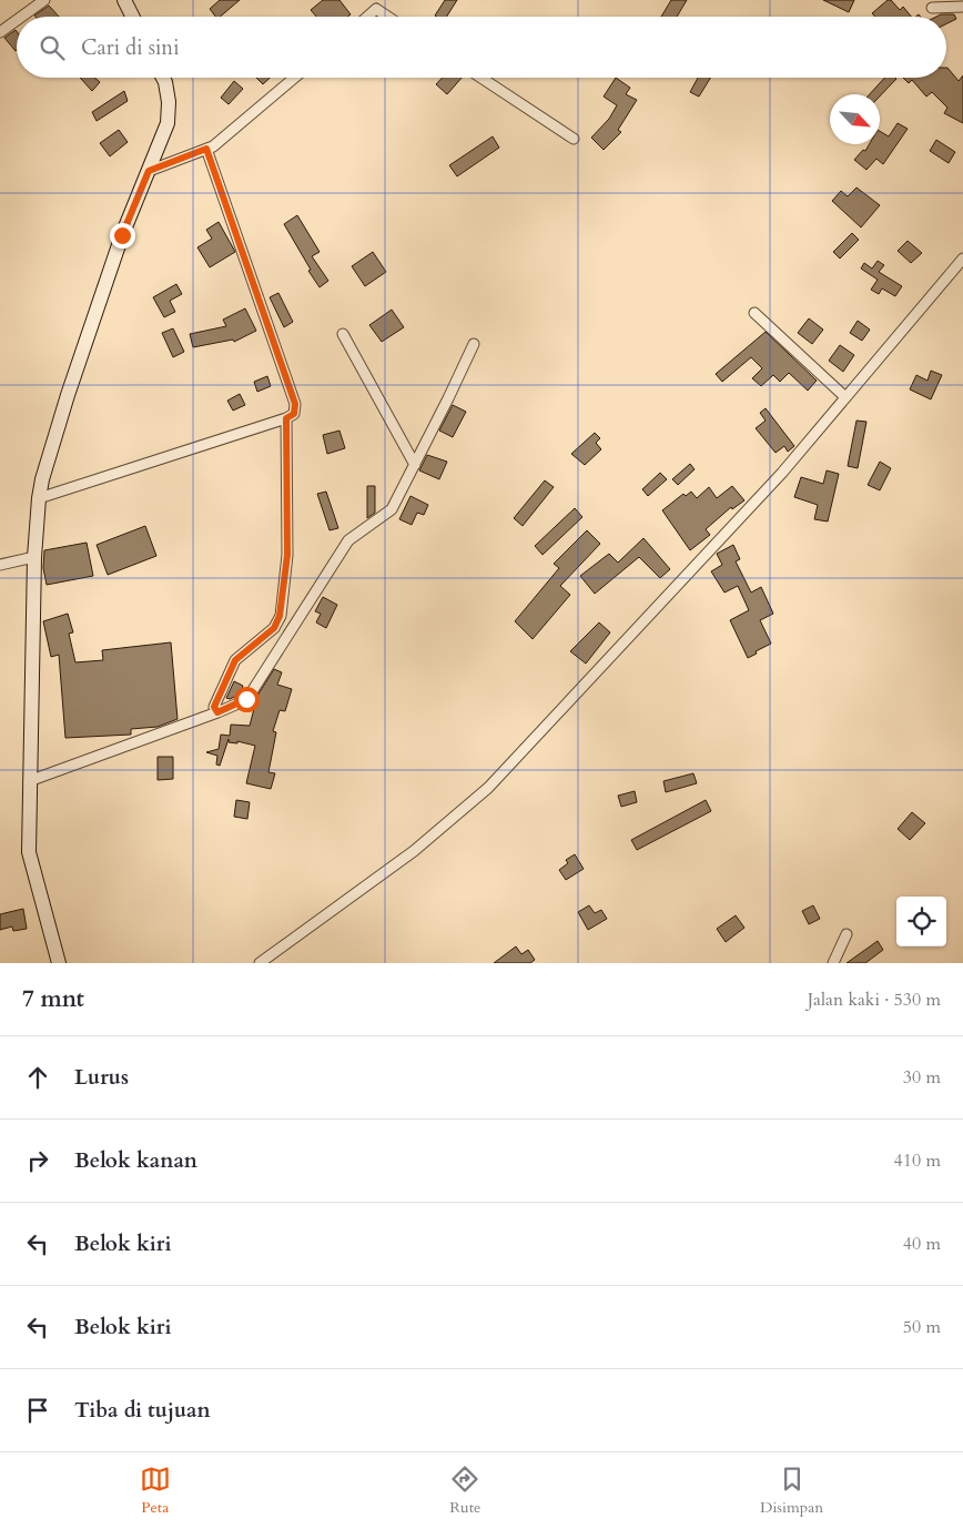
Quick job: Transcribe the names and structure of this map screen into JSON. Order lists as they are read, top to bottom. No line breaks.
{"north":"bottom right","page":{"search":"Cari di sini","heading":["7 mnt","Jalan kaki · 530 m"],"list":[["Lurus","30 m"],["Belok kanan","410 m"],["Belok kiri","40 m"],["Belok kiri","50 m"],"Tiba di tujuan"],"nav":["Peta","Rute","Disimpan"]}}
